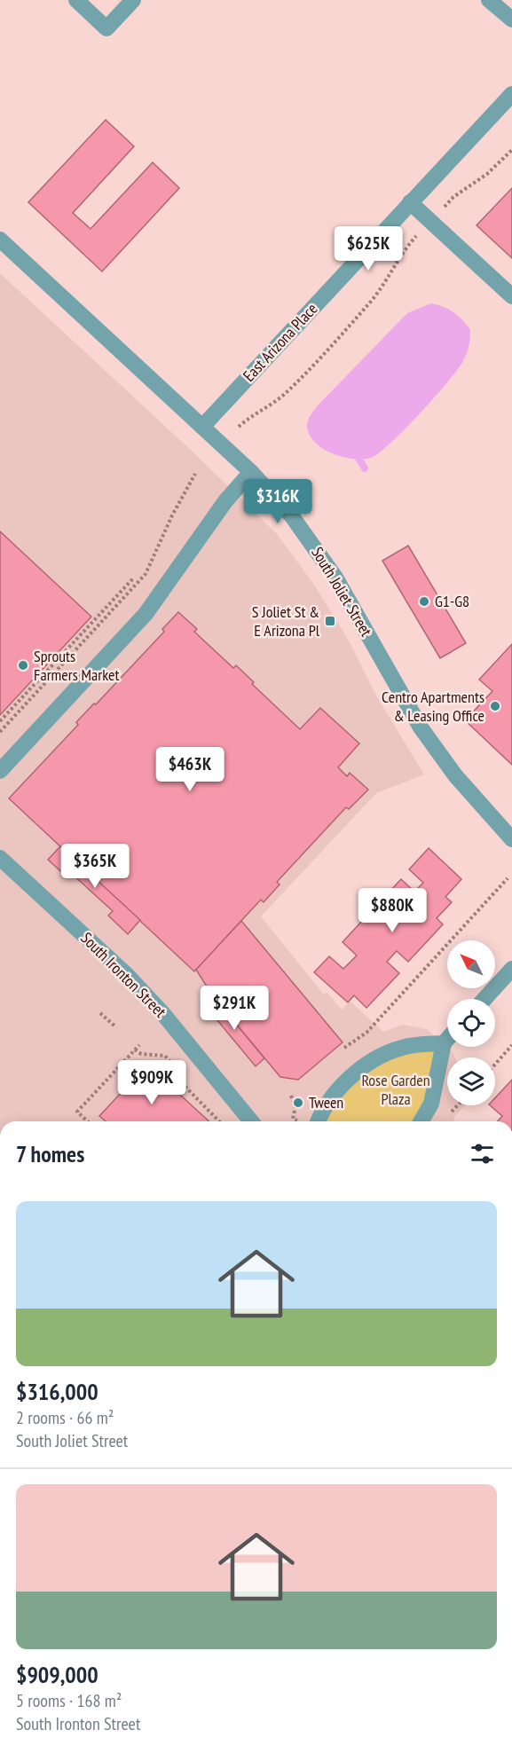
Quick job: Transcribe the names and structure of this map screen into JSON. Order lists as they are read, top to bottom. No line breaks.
{"streets":{"street":["East Arizona Place","South Joliet Street","South Ironton Street"]},"crossings":[["East Arizona Place","South Joliet Street"]],"parks":["Rose Garden Plaza"],"places":{"other":["G1-G8","Sprouts Farmers Market","Centro Apartments & Leasing Office","Tween"],"transit":["S Joliet St & E Arizona Pl"]},"north":"top left","page":{"price":["$625K","$316K","$463K","$365K","$880K","$291K","$909K"],"heading":"7 homes","list":[{"name":"$316,000","note":"2 rooms · 66 m² · South Joliet Street"},{"name":"$909,000","note":"5 rooms · 168 m² · South Ironton Street"}]}}
